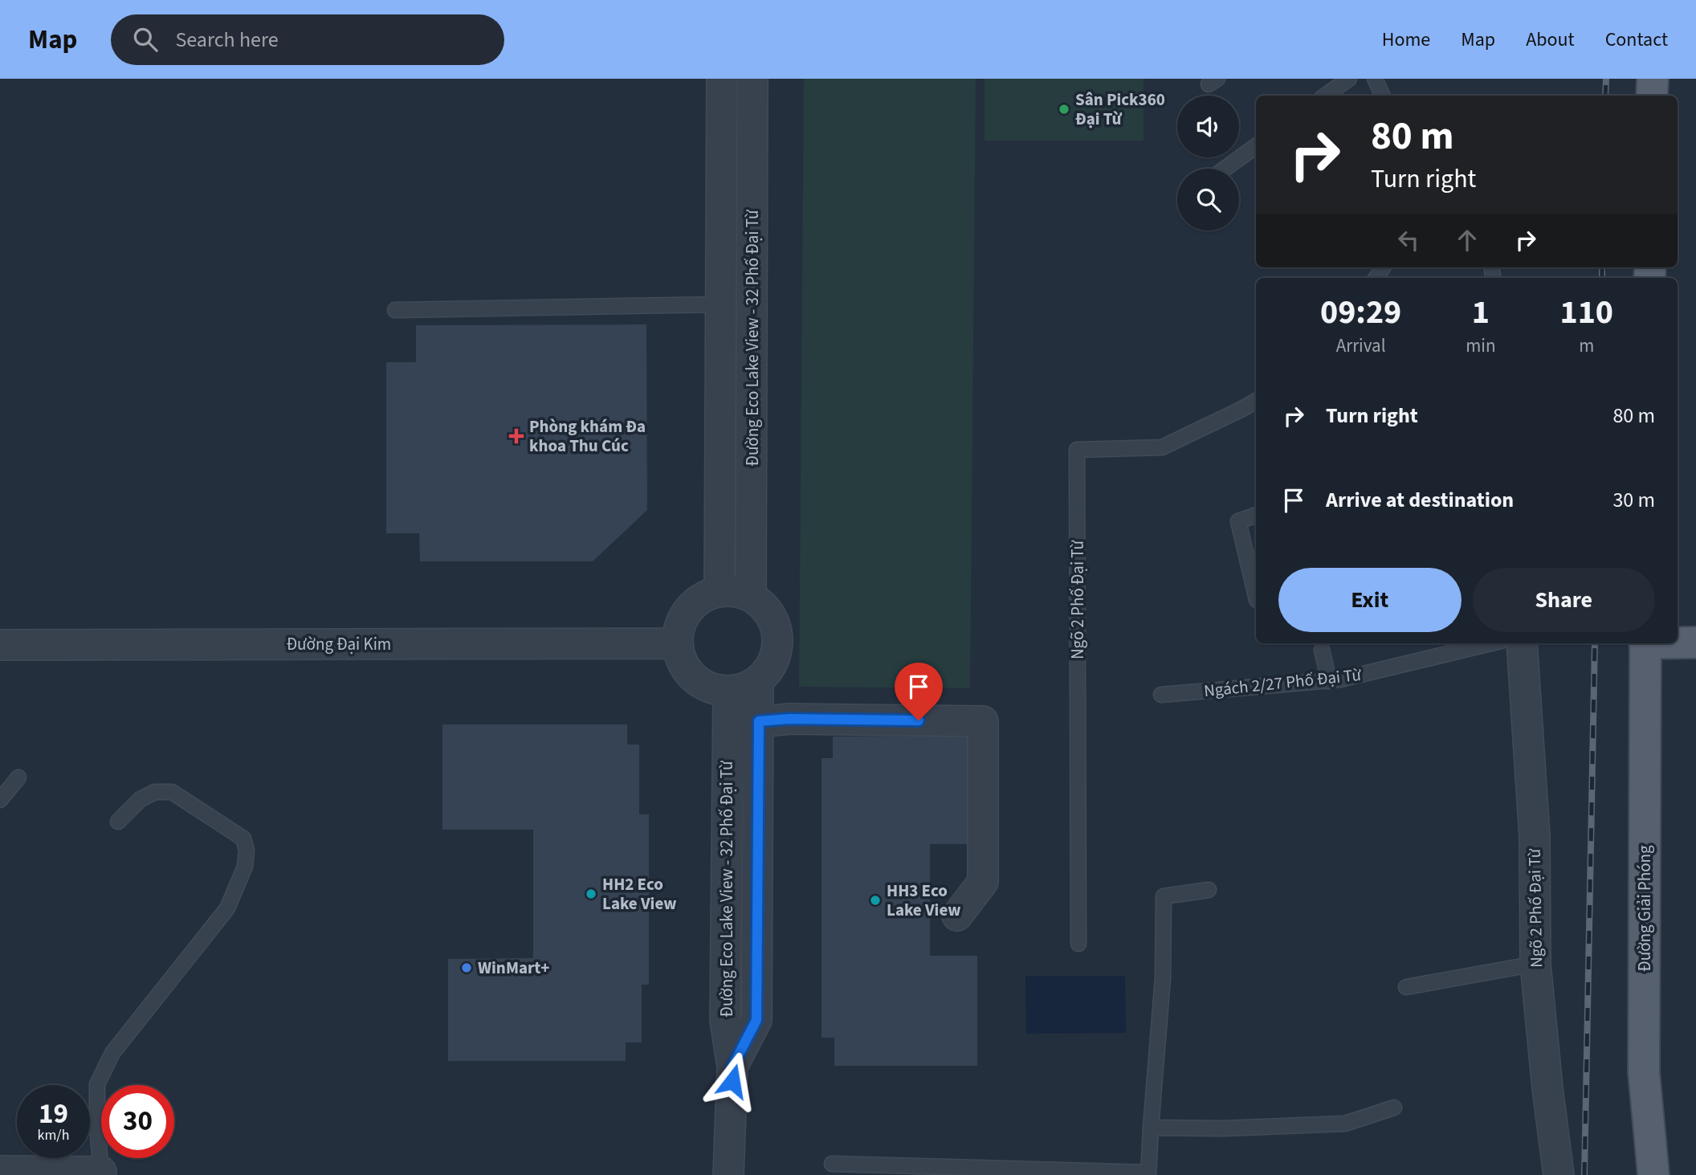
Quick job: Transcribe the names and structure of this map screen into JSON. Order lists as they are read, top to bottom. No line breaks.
{"streets":{"main road":["Đường Giải Phóng"],"street":["Đường Eco Lake View - 32 Phố Đại Từ","Ngõ 2 Phố Đại Từ","Đường Đại Kim"],"lane":["Ngách 2/27 Phố Đại Từ"]},"crossings":[["Đường Eco Lake View - 32 Phố Đại Từ","Đường Đại Kim"]],"places":{"other":["Sân Pick360 Đại Từ","HH2 Eco Lake View","HH3 Eco Lake View","WinMart+"],"health":["Phòng khám Đa khoa Thu Cúc"]},"page":{"header":"Map","search":"Search here","nav":["Home","Map","About","Contact"],"turn":["80 m","Turn right"],"eta":["09:29","Arrival","1","min","110","m"],"list":[{"name":"Turn right","value":"80 m"},{"name":"Arrive at destination","value":"30 m"}],"buttons":["Exit","Share"],"speed":"19 km/h","limit":"30"}}
